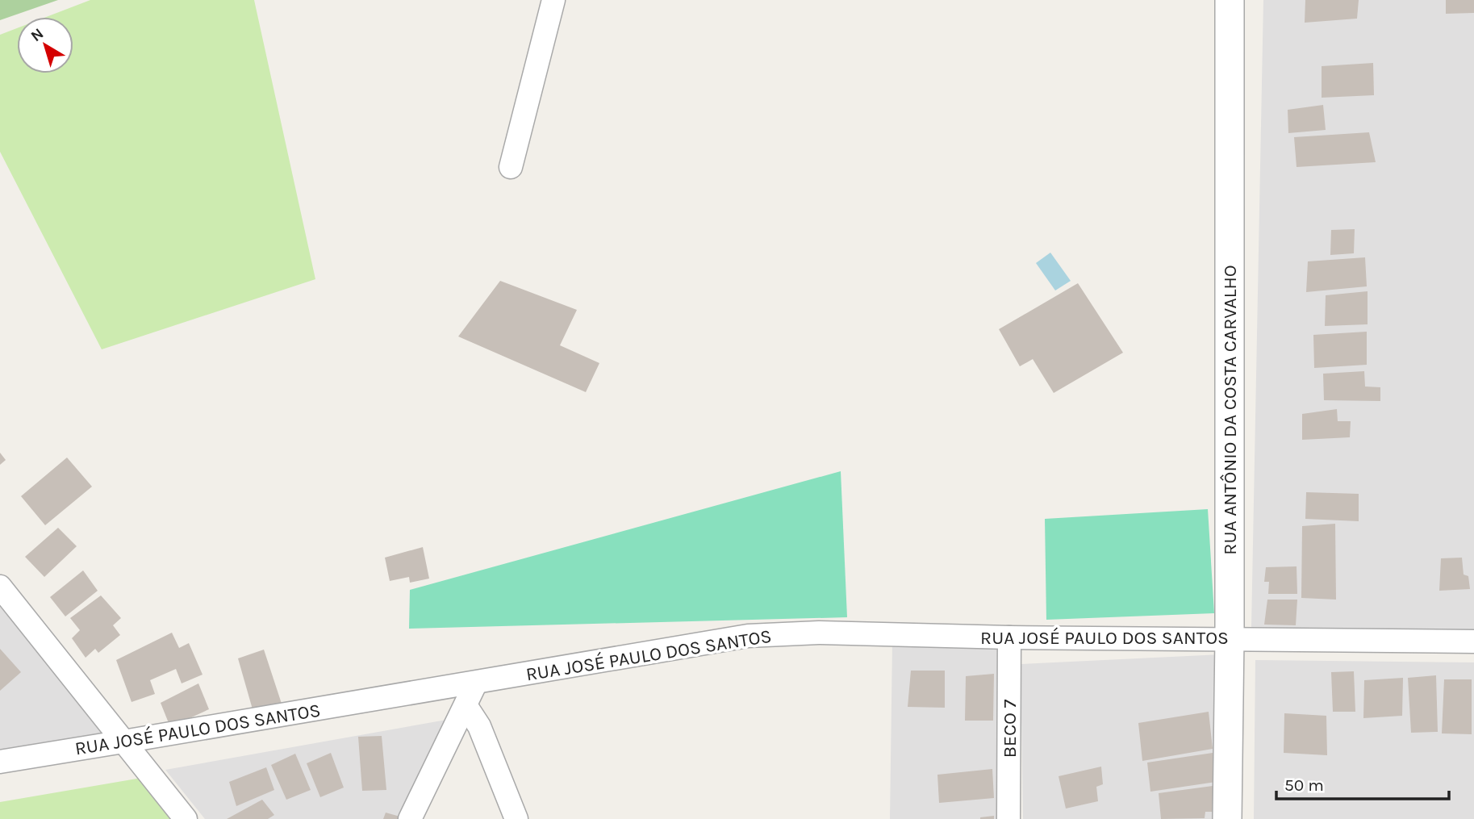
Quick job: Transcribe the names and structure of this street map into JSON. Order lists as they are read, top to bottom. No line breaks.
{"streets":{"street":["RUA ANTÔNIO DA COSTA CARVALHO","RUA JOSÉ PAULO DOS SANTOS","BECO 7"]},"crossings":[["RUA ANTÔNIO DA COSTA CARVALHO","RUA JOSÉ PAULO DOS SANTOS"],["RUA JOSÉ PAULO DOS SANTOS","BECO 7"]],"scale_bar":"50 m","north":"top left"}
